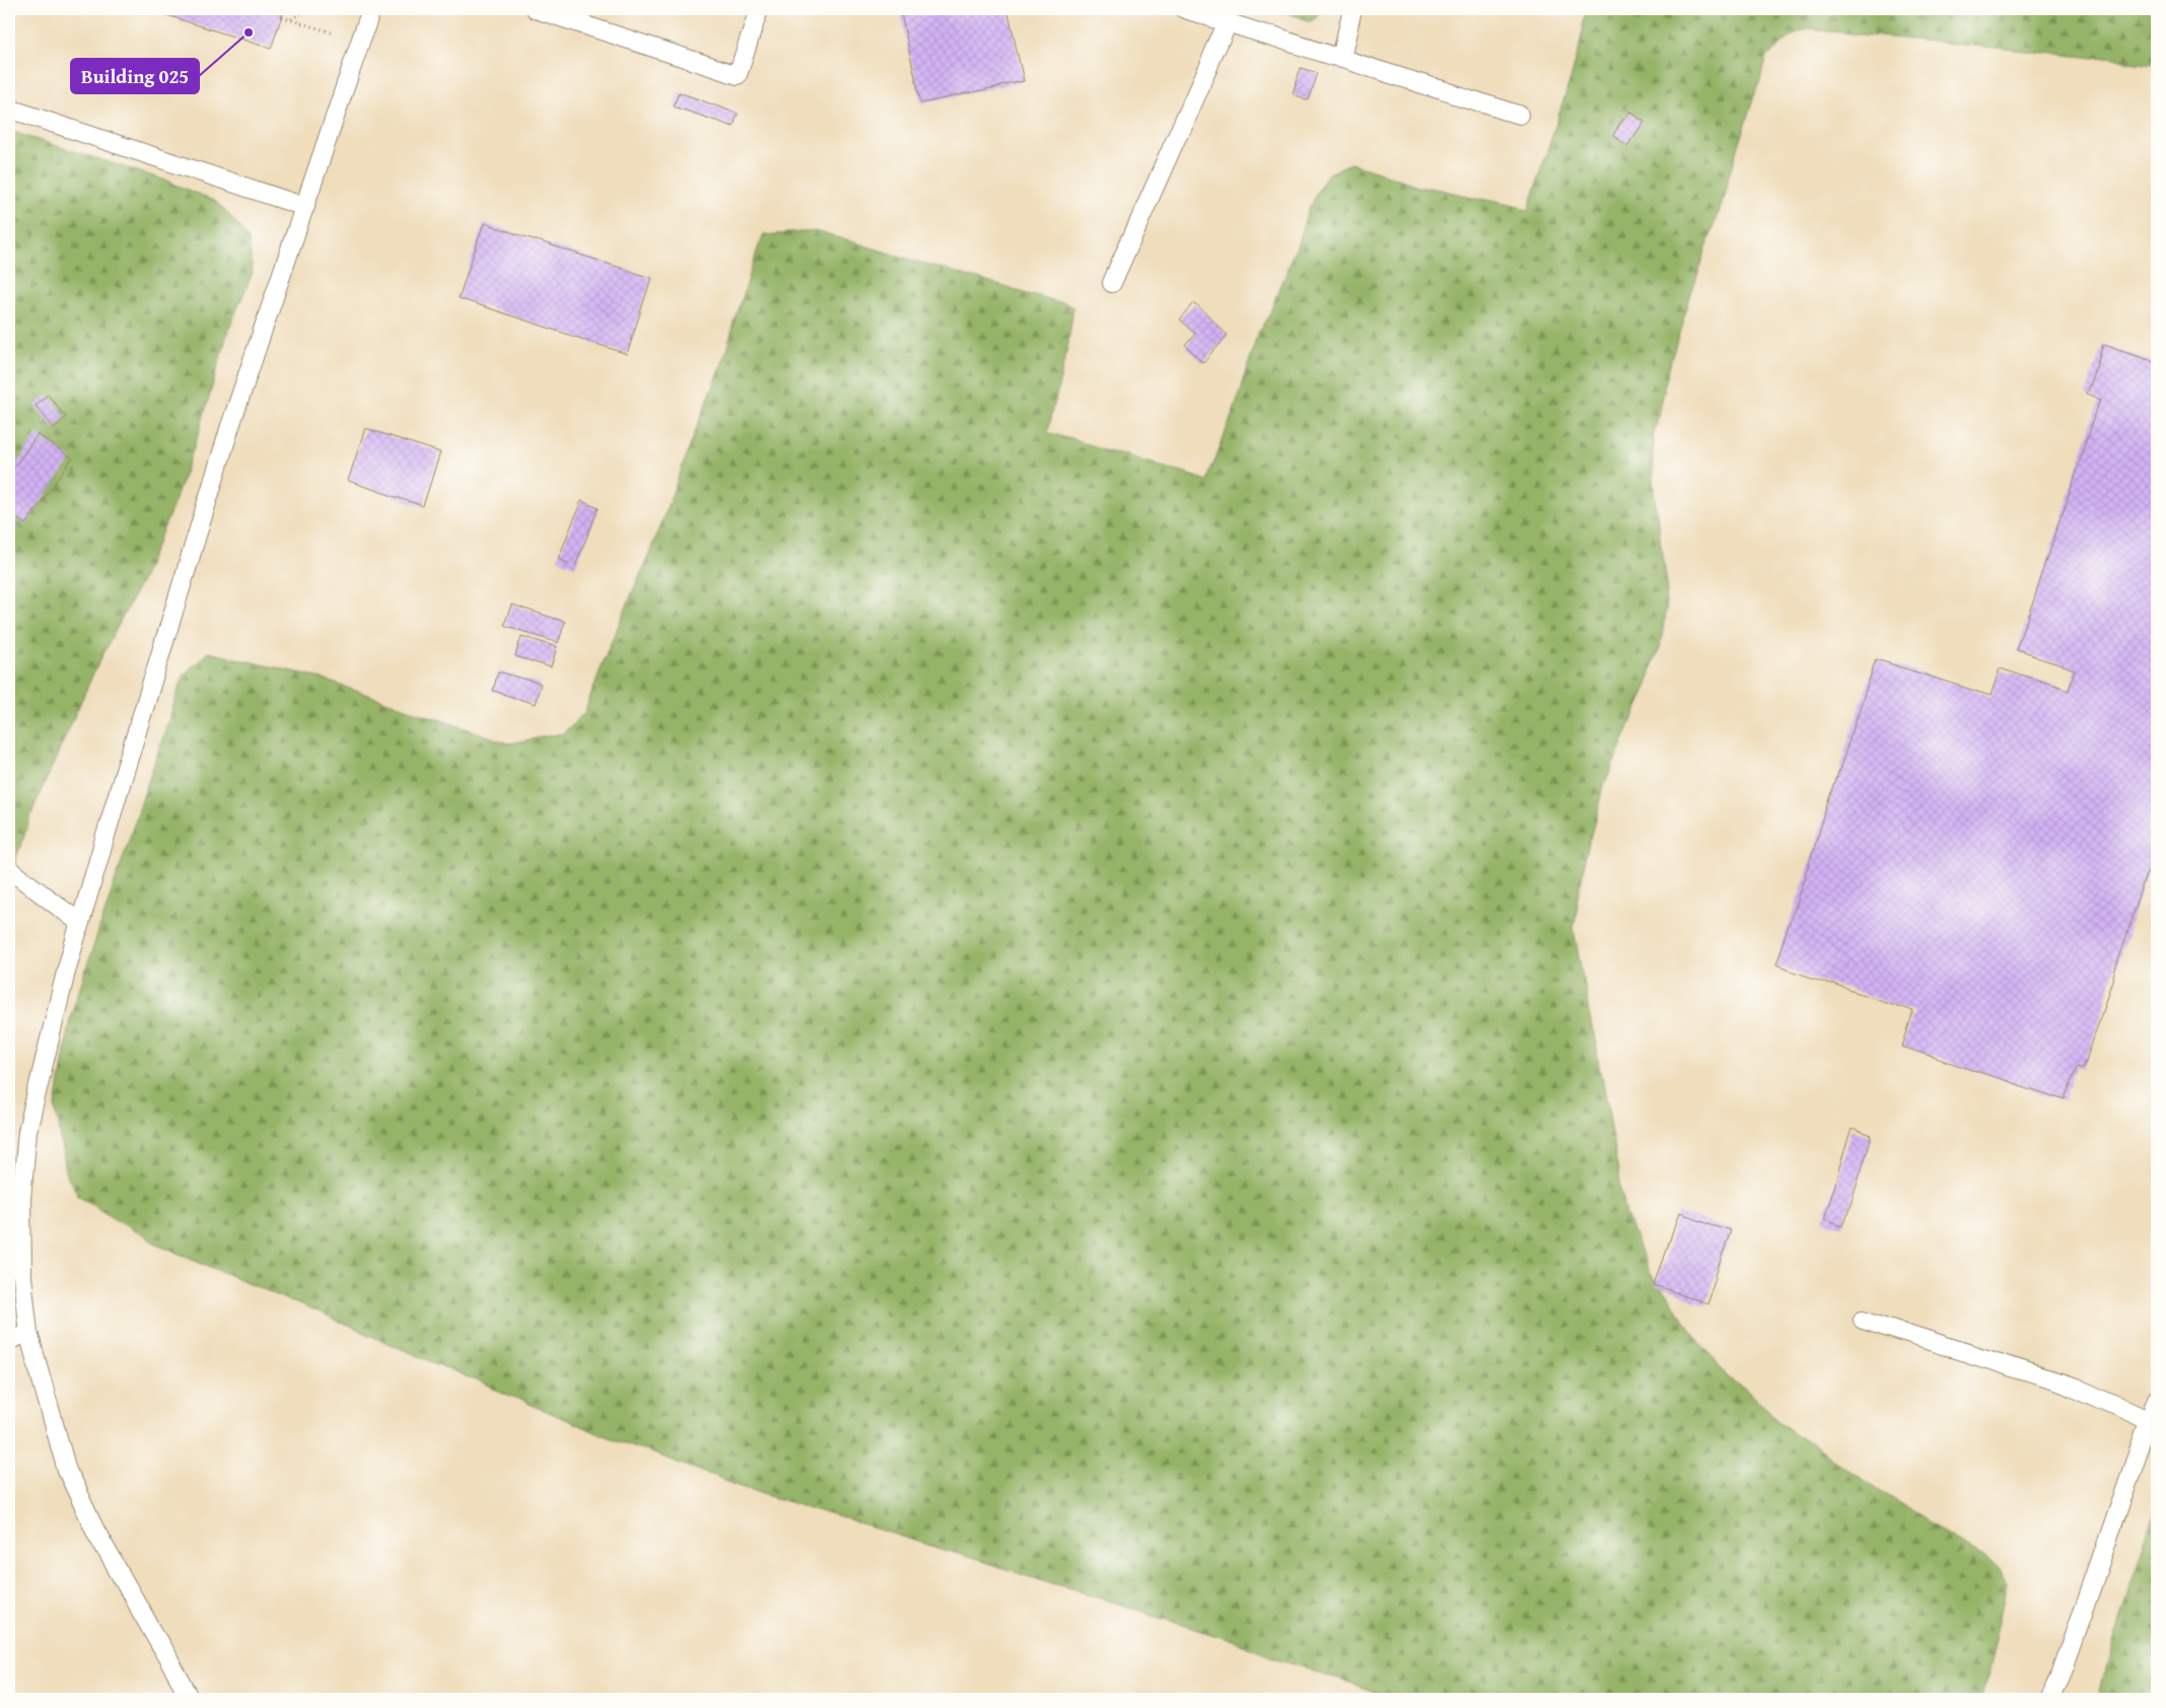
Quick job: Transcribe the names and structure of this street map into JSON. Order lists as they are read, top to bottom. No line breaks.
{"places":["Building 025"]}
